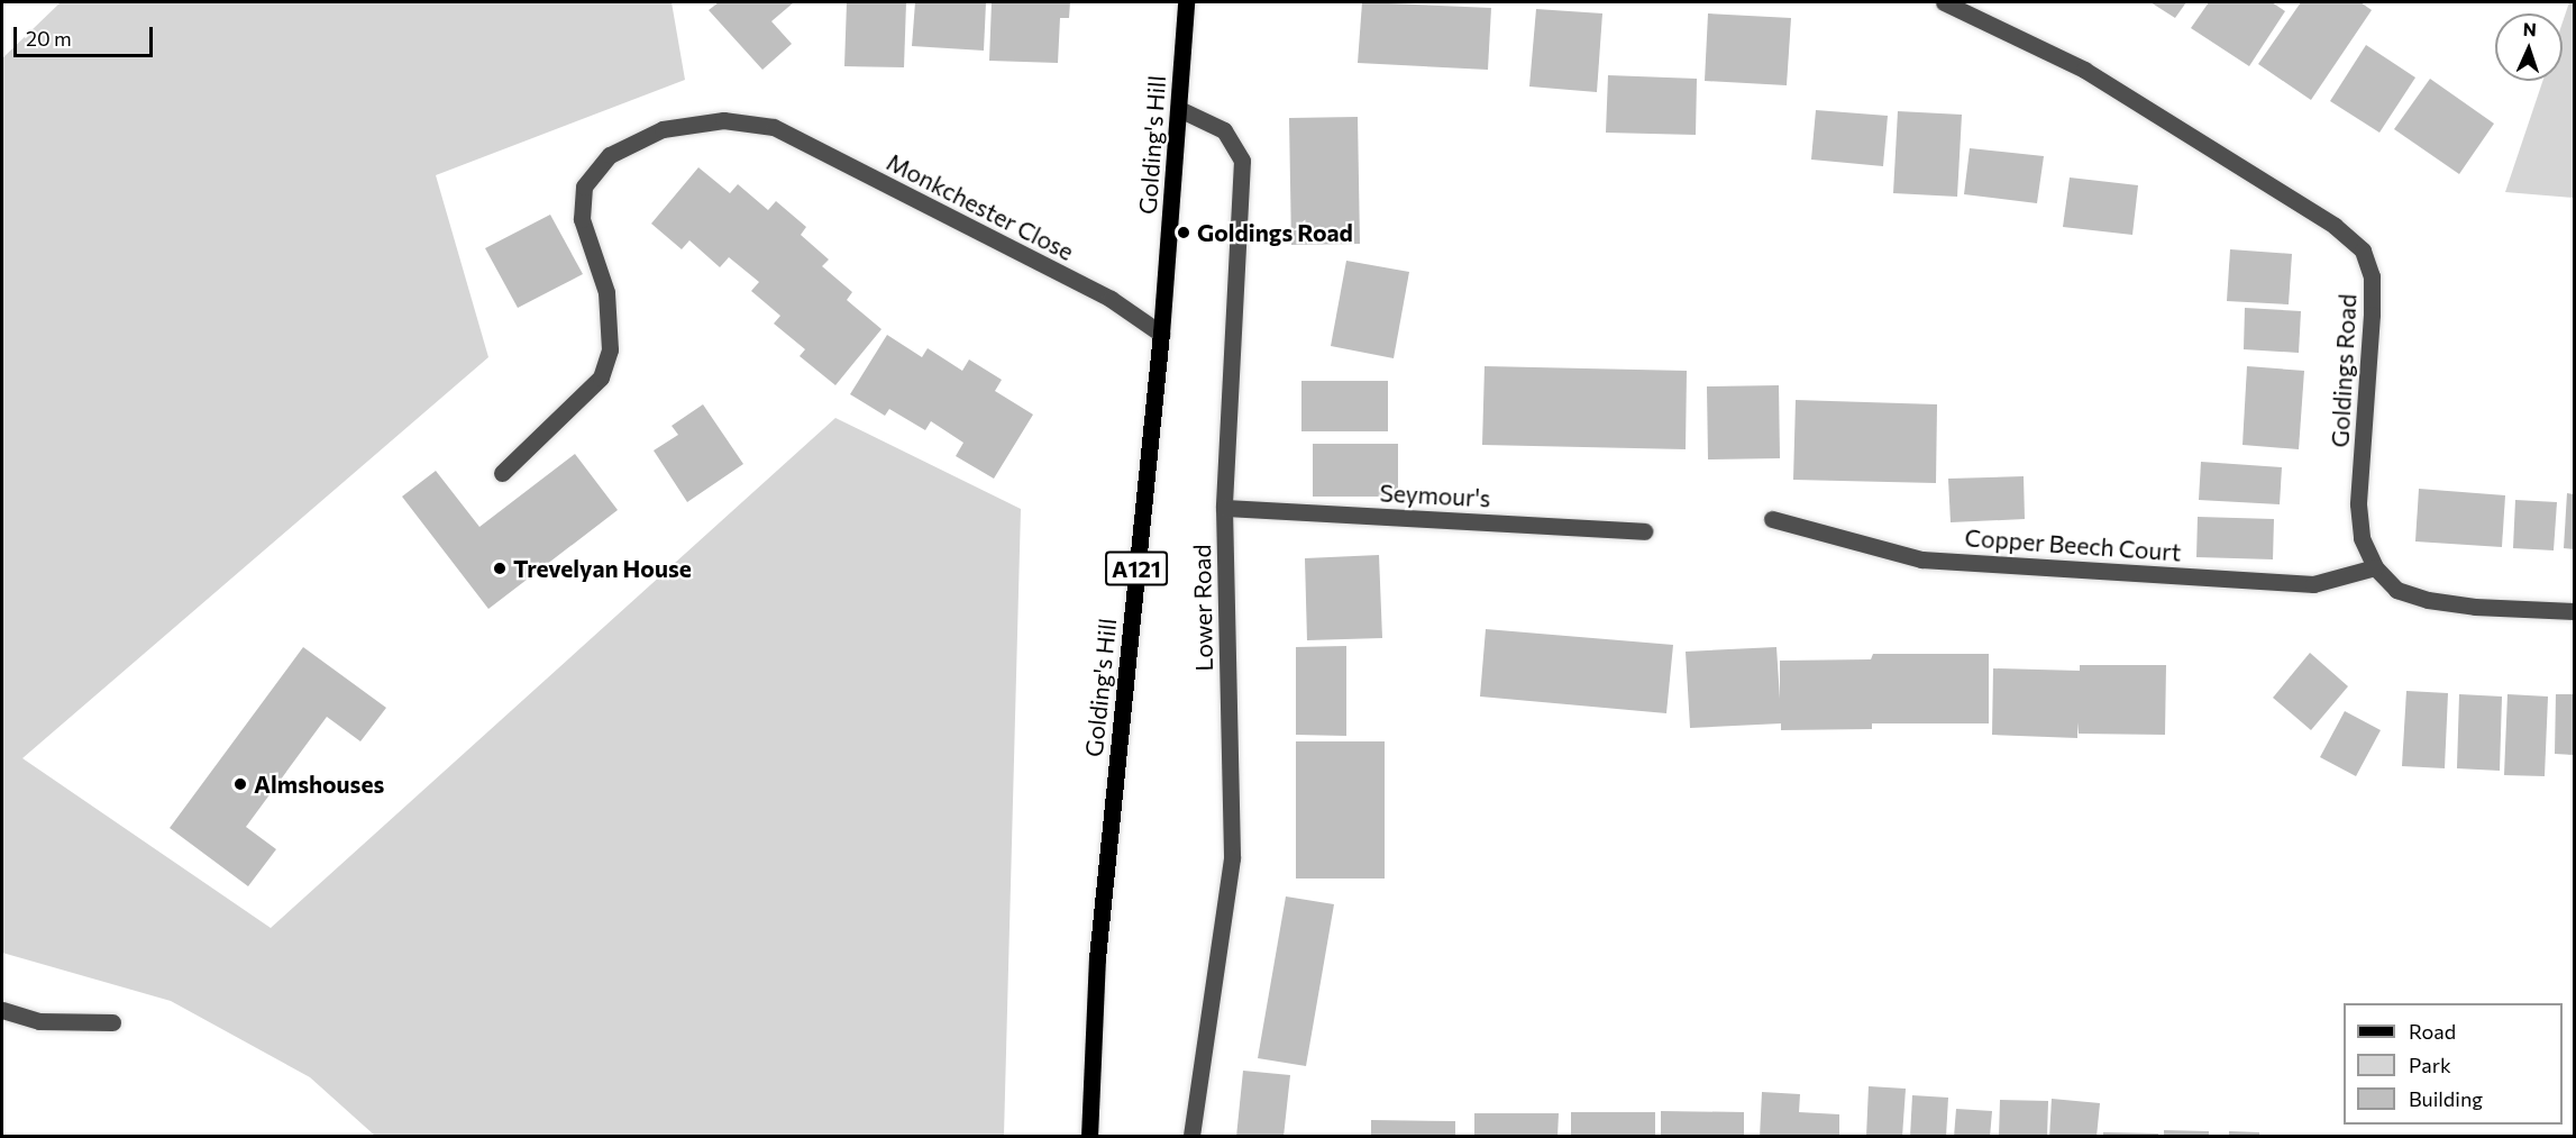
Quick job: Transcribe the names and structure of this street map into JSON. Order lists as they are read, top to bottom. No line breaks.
{"streets":{"main road":["Golding's Hill","A121"],"street":["Monkchester Close","Goldings Road","Seymour's","Copper Beech Court","Lower Road"]},"crossings":[["Golding's Hill","Monkchester Close"],["Golding's Hill","Lower Road"],["Goldings Road","Copper Beech Court"],["Seymour's","Lower Road"]],"places":["Goldings Road","Trevelyan House","Almshouses"],"legend":["Road","Park","Building"],"scale_bar":"20 m","north":"top"}
